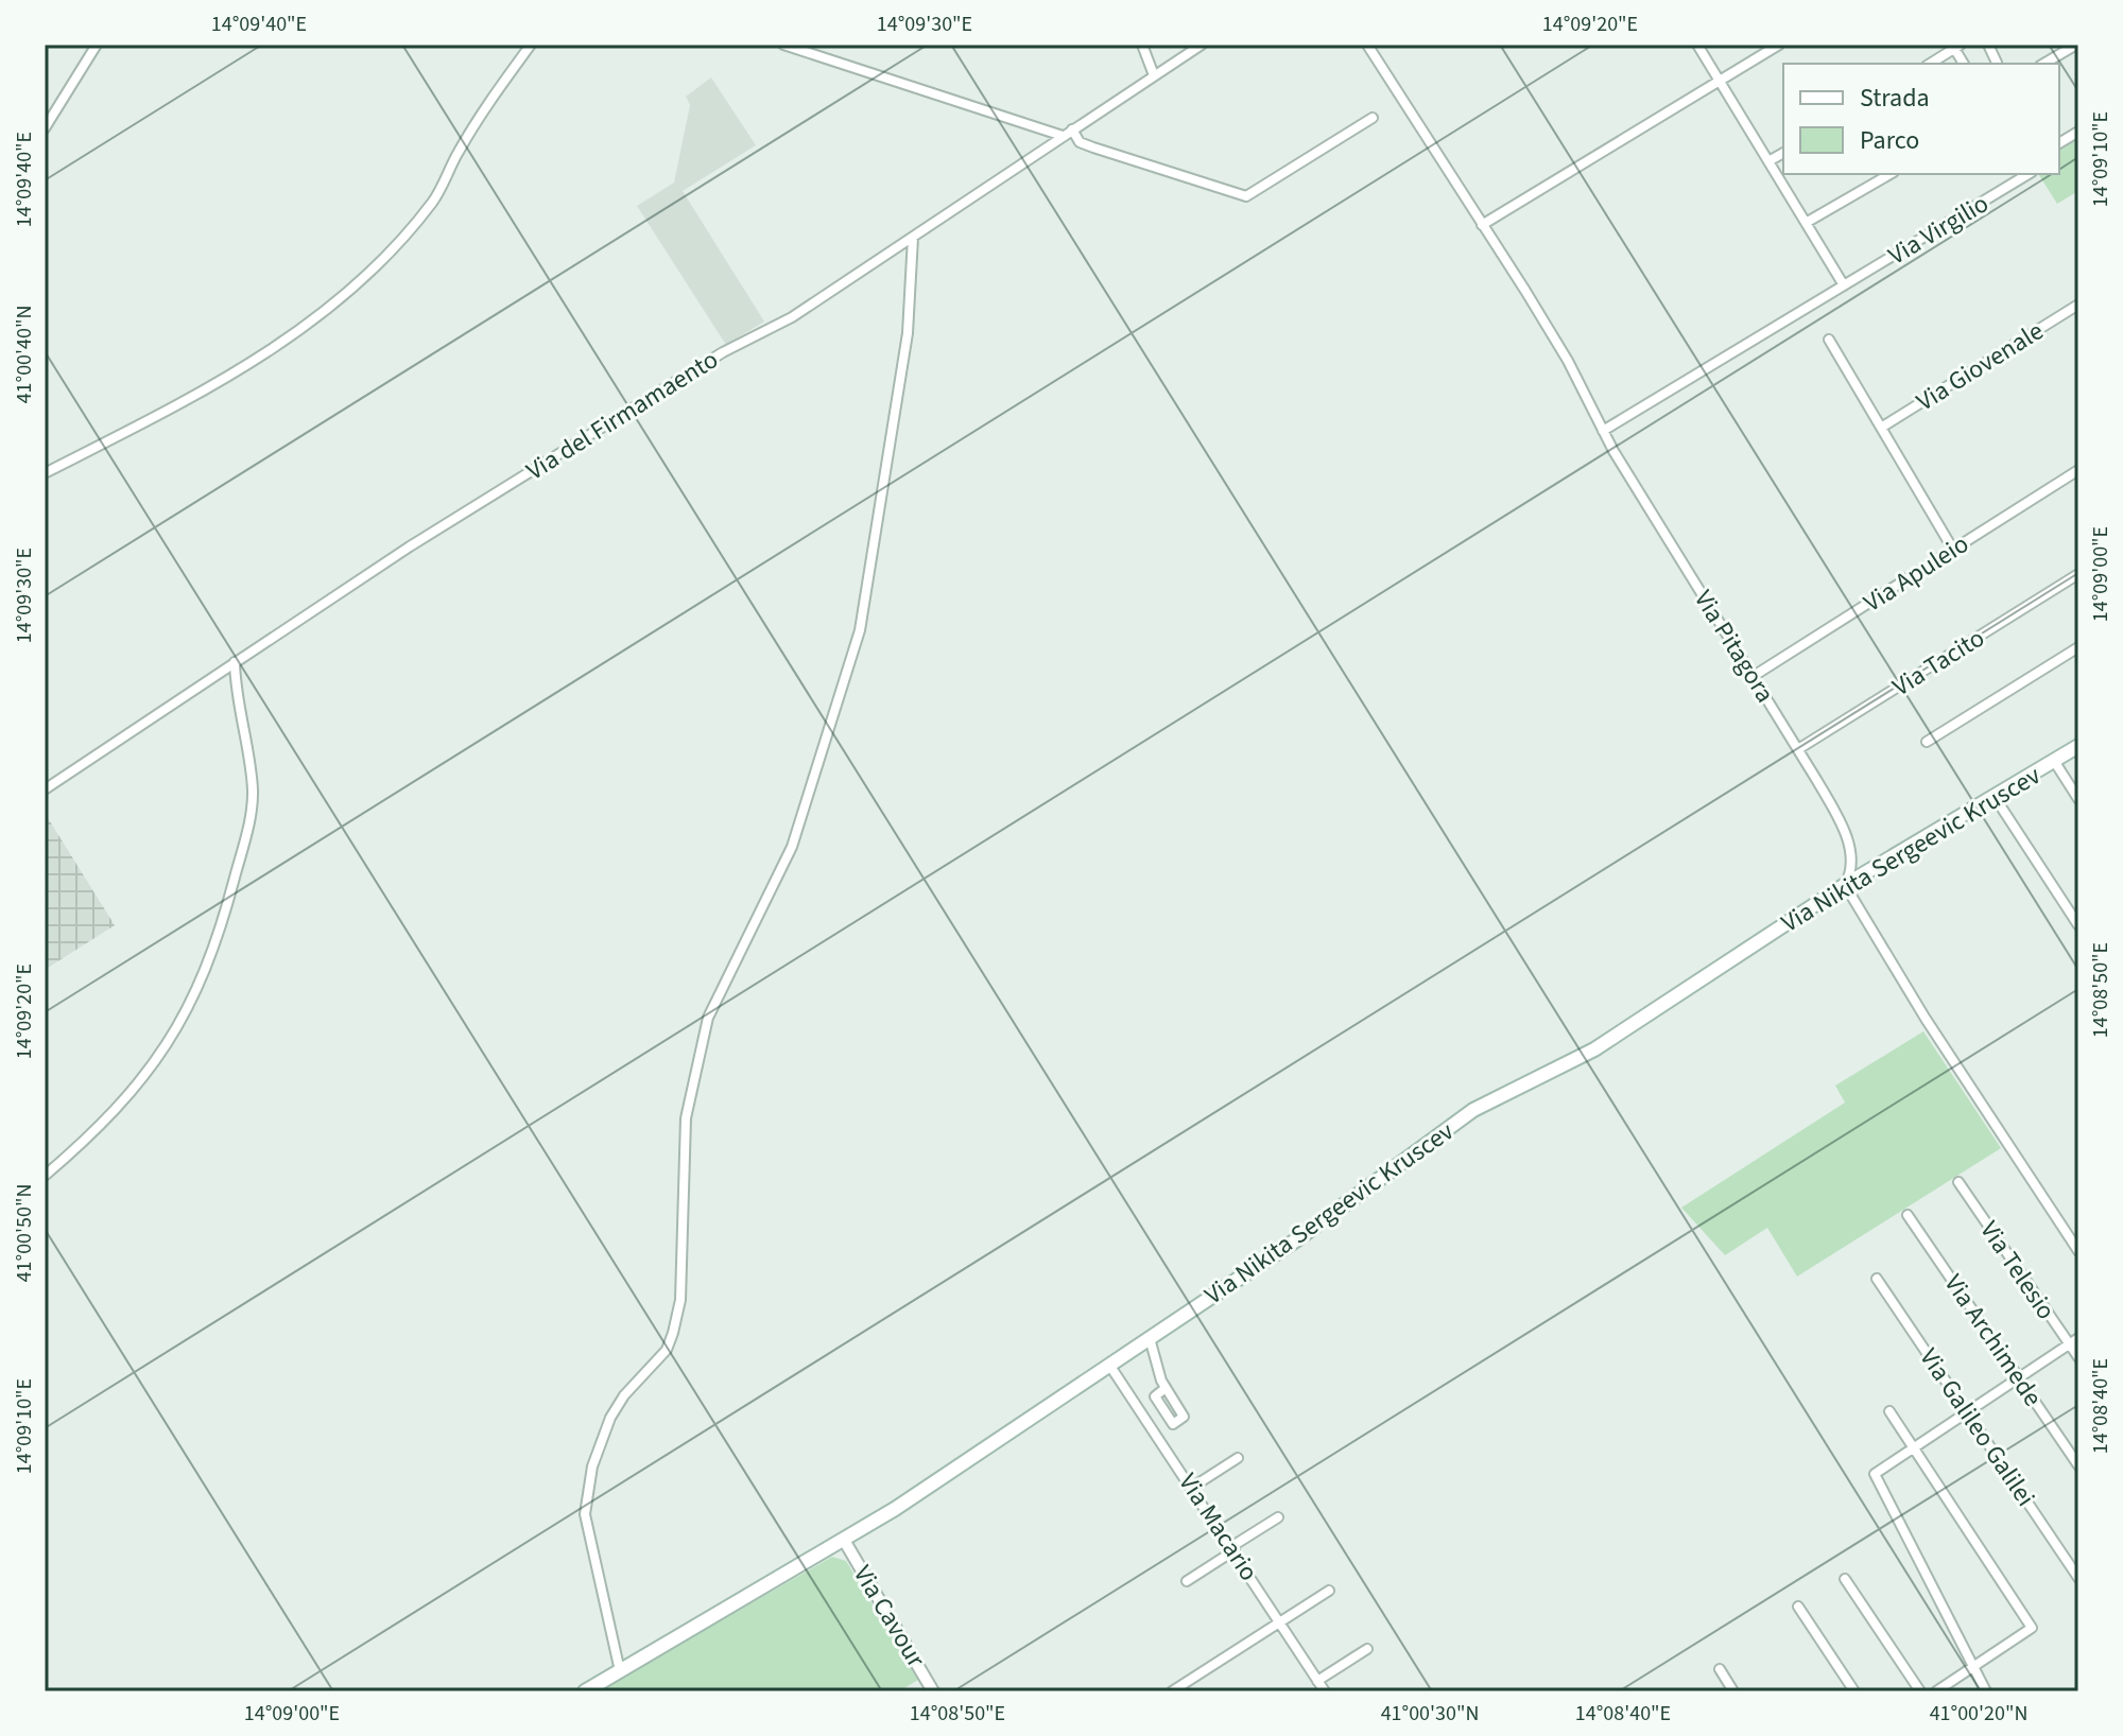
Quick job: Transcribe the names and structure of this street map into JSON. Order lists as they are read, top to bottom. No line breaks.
{"streets":{"main road":["Via Nikita Sergeevic Kruscev"],"street":["Via Virgilio","Via Giovenale","Via del Firmamaento","Via Apuleio","Via Pitagora","Via Tacito","Via Telesio","Via Archimede","Via Galileo Galilei","Via Macario","Via Cavour"]},"crossings":[["Via Virgilio","Via Pitagora"],["Via Apuleio","Via Pitagora"],["Via Pitagora","Via Tacito"],["Via Pitagora","Via Nikita Sergeevic Kruscev"],["Via Nikita Sergeevic Kruscev","Via Macario"],["Via Nikita Sergeevic Kruscev","Via Cavour"]],"legend":["Strada","Parco"],"coordinates":["14°09'40\"E","14°09'30\"E","14°09'20\"E","14°09'10\"E","41°00'40\"N","14°09'00\"E","14°08'50\"E","41°00'50\"N","14°08'40\"E","41°00'30\"N","41°00'20\"N"]}
